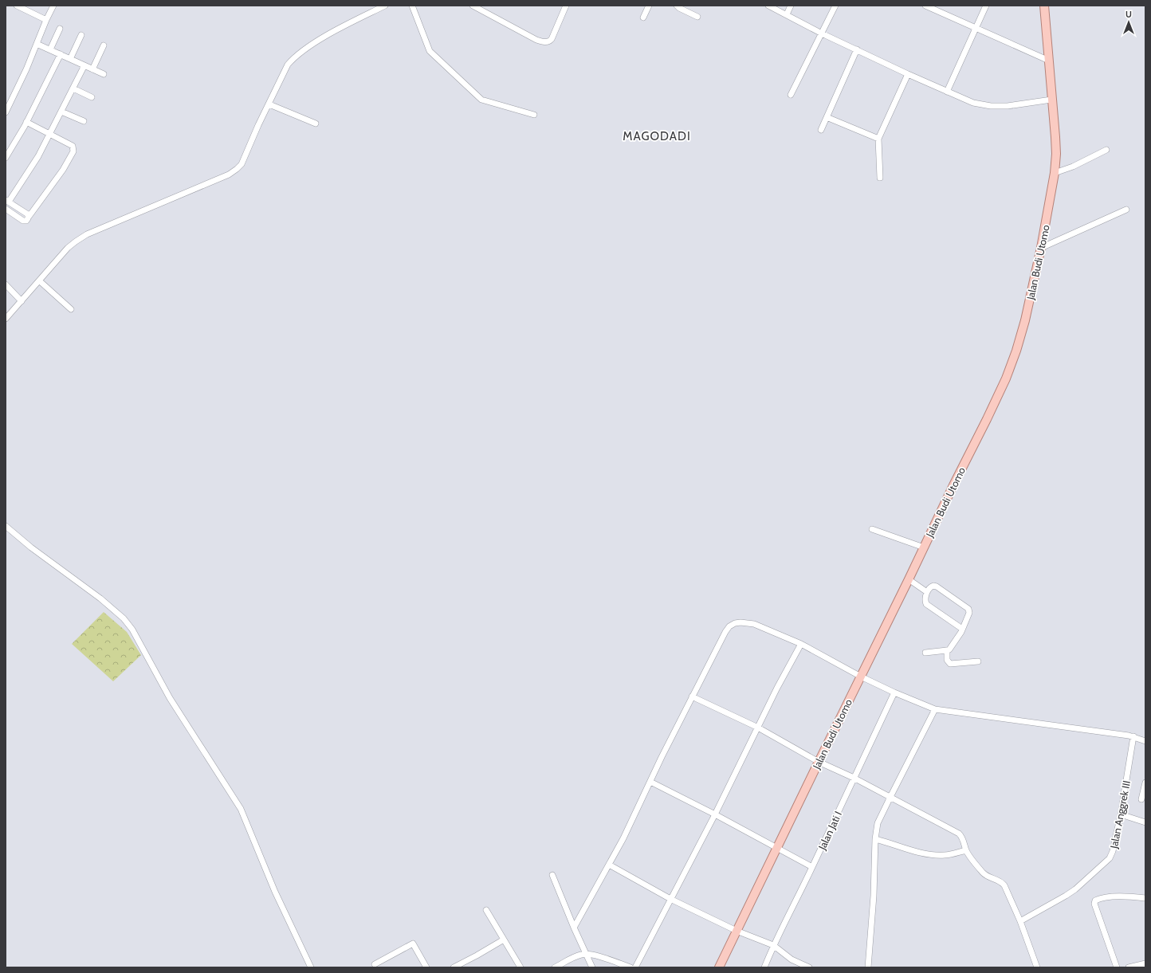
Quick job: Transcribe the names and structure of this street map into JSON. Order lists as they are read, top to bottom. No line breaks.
{"streets":{"main road":["Jalan Budi Utomo"],"street":["Jalan Anggrek III","Jalan Jati I"]},"districts":["MAGODADI"],"north":"top"}
